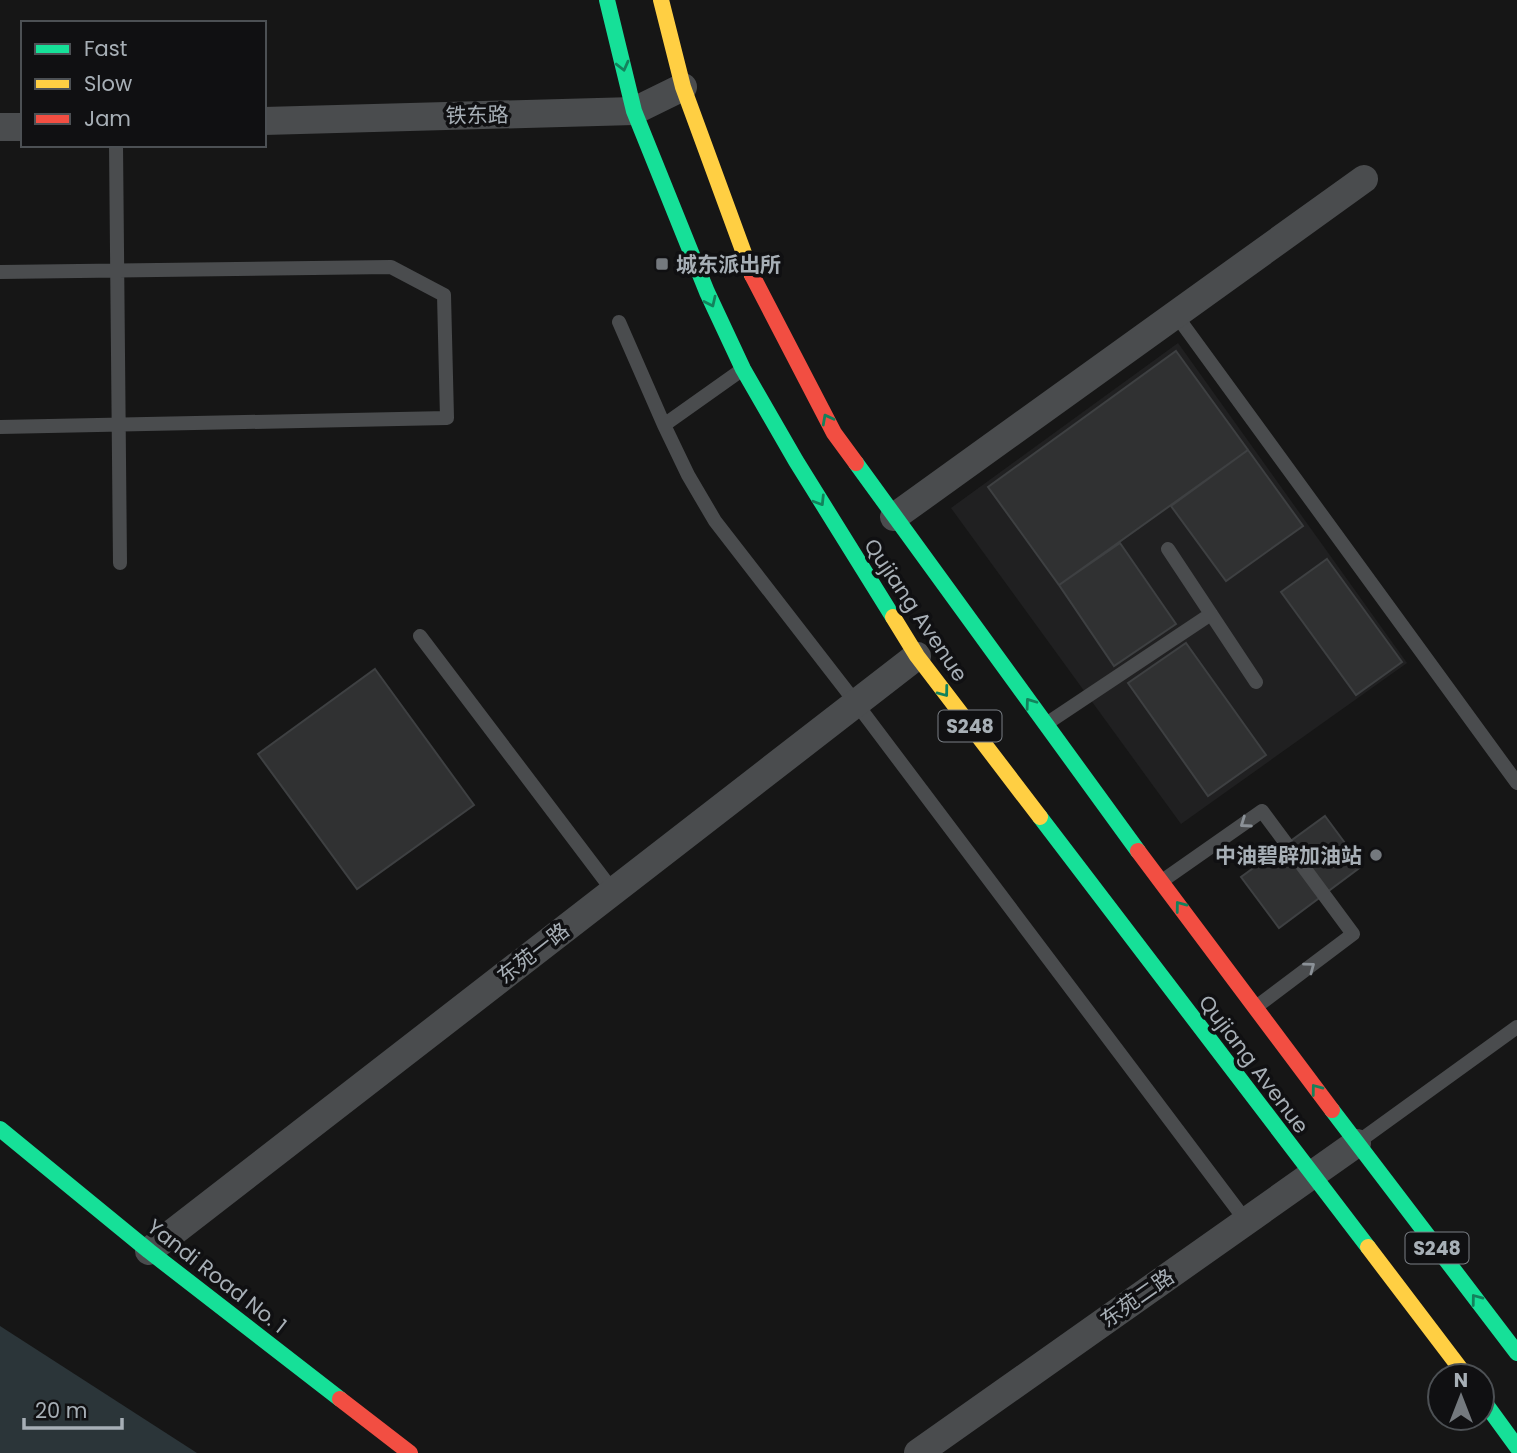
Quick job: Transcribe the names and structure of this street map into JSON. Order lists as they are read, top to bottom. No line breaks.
{"streets":{"main road":["Qujiang Avenue","S248","Yandi Road No. 1"],"street":["铁东路","东苑一路","东苑二路"]},"crossings":[["铁东路","Qujiang Avenue"],["Qujiang Avenue","东苑一路"],["Qujiang Avenue","东苑二路"],["东苑一路","Yandi Road No. 1"]],"places":{"transit":["城东派出所"],"other":["中油碧辟加油站"]},"legend":["Fast","Slow","Jam"],"scale_bar":"20 m","north":"top"}
